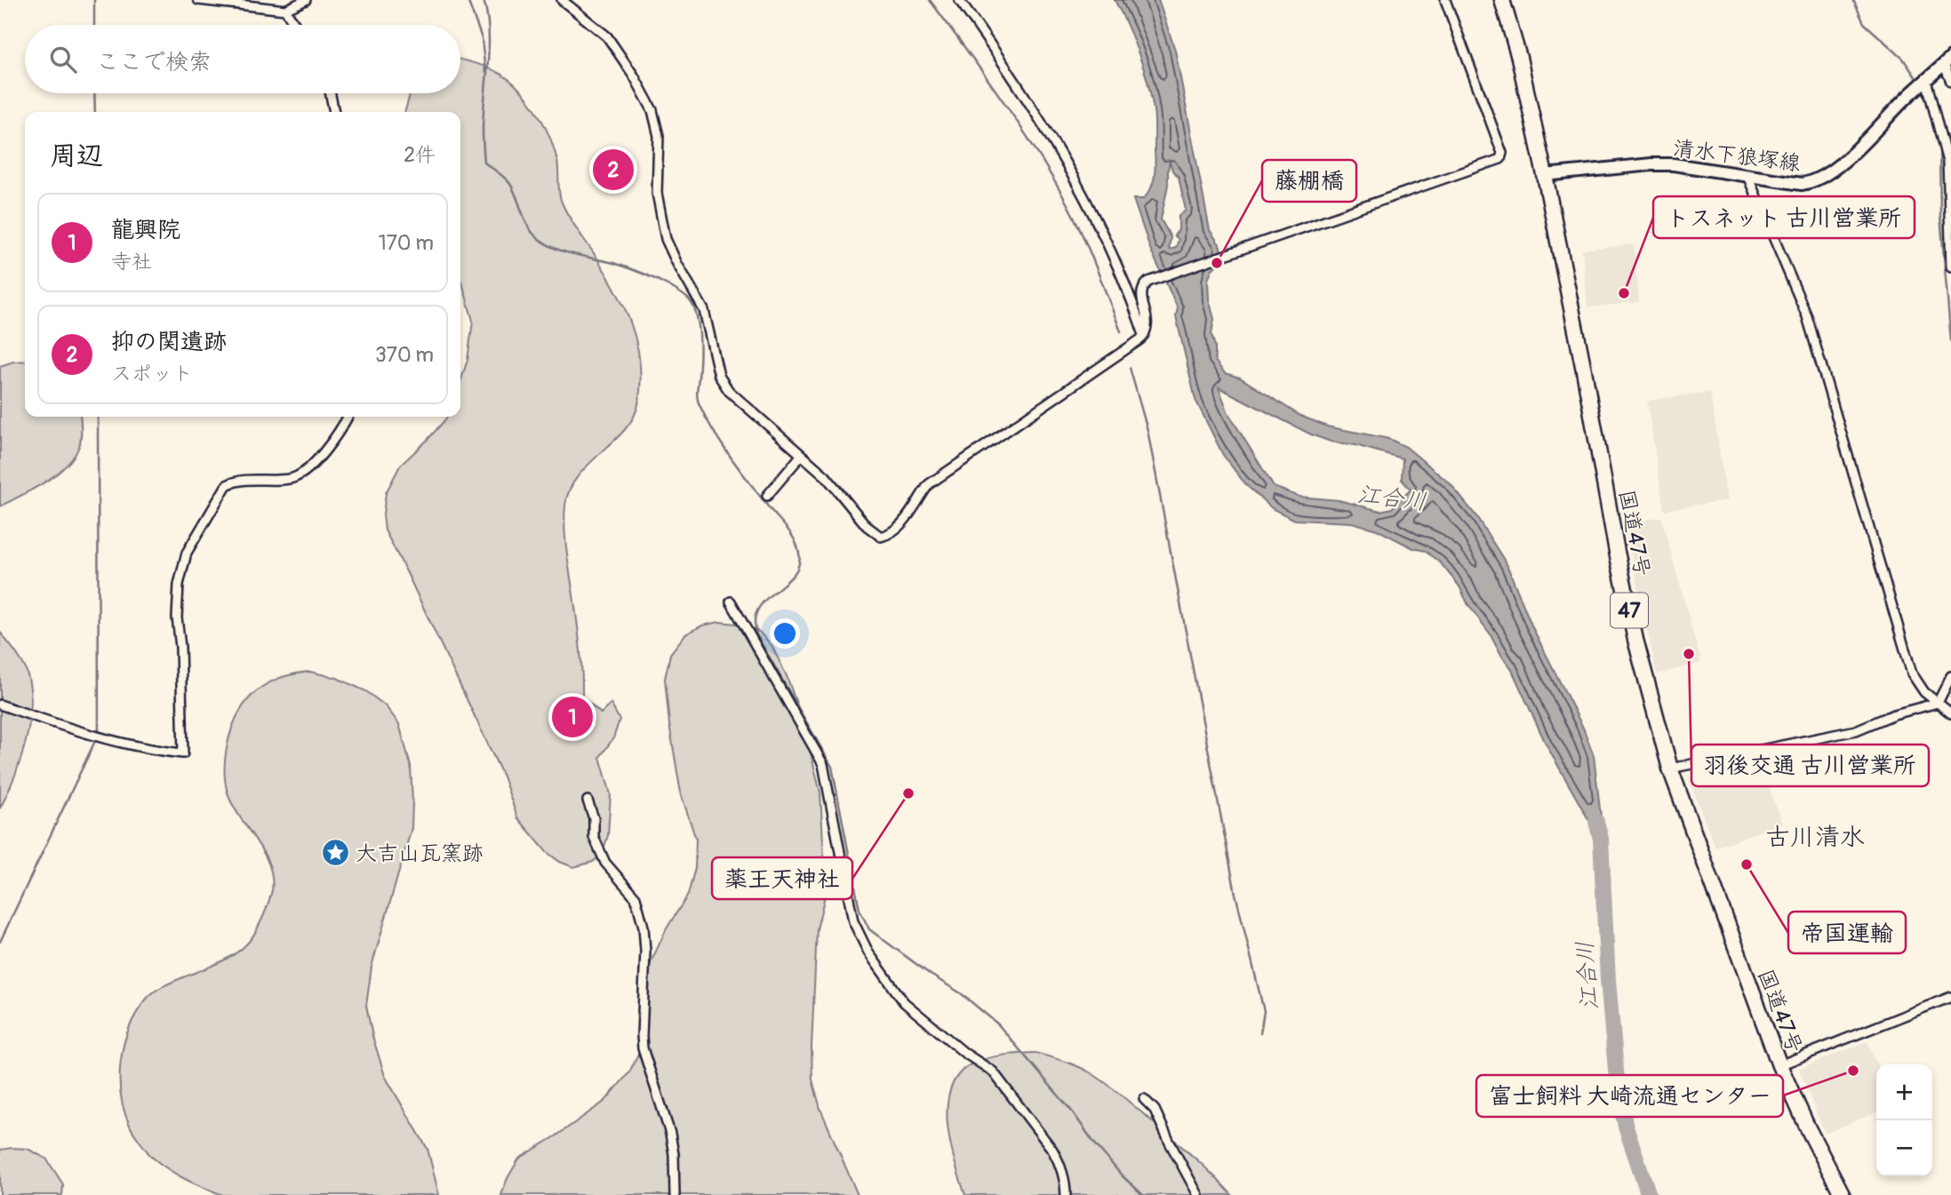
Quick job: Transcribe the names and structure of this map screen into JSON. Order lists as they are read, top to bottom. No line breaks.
{"streets":{"highway":["国道47号","47"],"main road":["清水下狼塚線"]},"crossings":[["清水下狼塚線","国道47号"]],"districts":["古川清水"],"water":["江合川"],"places":{"other":["藤棚橋","トスネット 古川営業所","羽後交通 古川営業所","薬王天神社","帝国運輸","富士飼料 大崎流通センター"],"place":["大吉山瓦窯跡"]},"page":{"search":"ここで検索","heading":["周辺","2件"],"pins":["2","1"],"list":[{"mark":"1","name":"龍興院","note":"寺社","value":"170 m"},{"mark":"2","name":"抑の関遺跡","note":"スポット","value":"370 m"}],"map_buttons":["+","−"]}}
